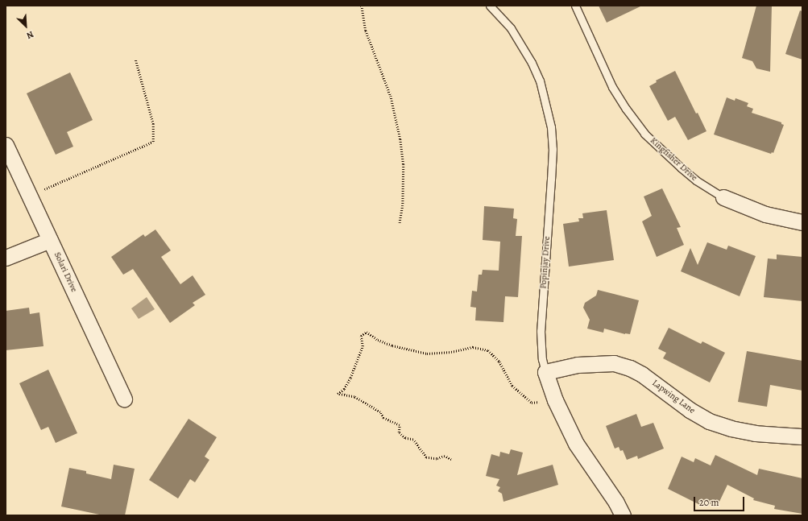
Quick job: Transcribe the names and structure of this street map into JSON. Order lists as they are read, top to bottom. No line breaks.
{"streets":{"street":["Kingfisher Drive","Popinjay Drive","Solari Drive","Lapwing Lane"]},"crossings":[["Popinjay Drive","Lapwing Lane"]],"scale_bar":"20 m","north":"bottom right"}
